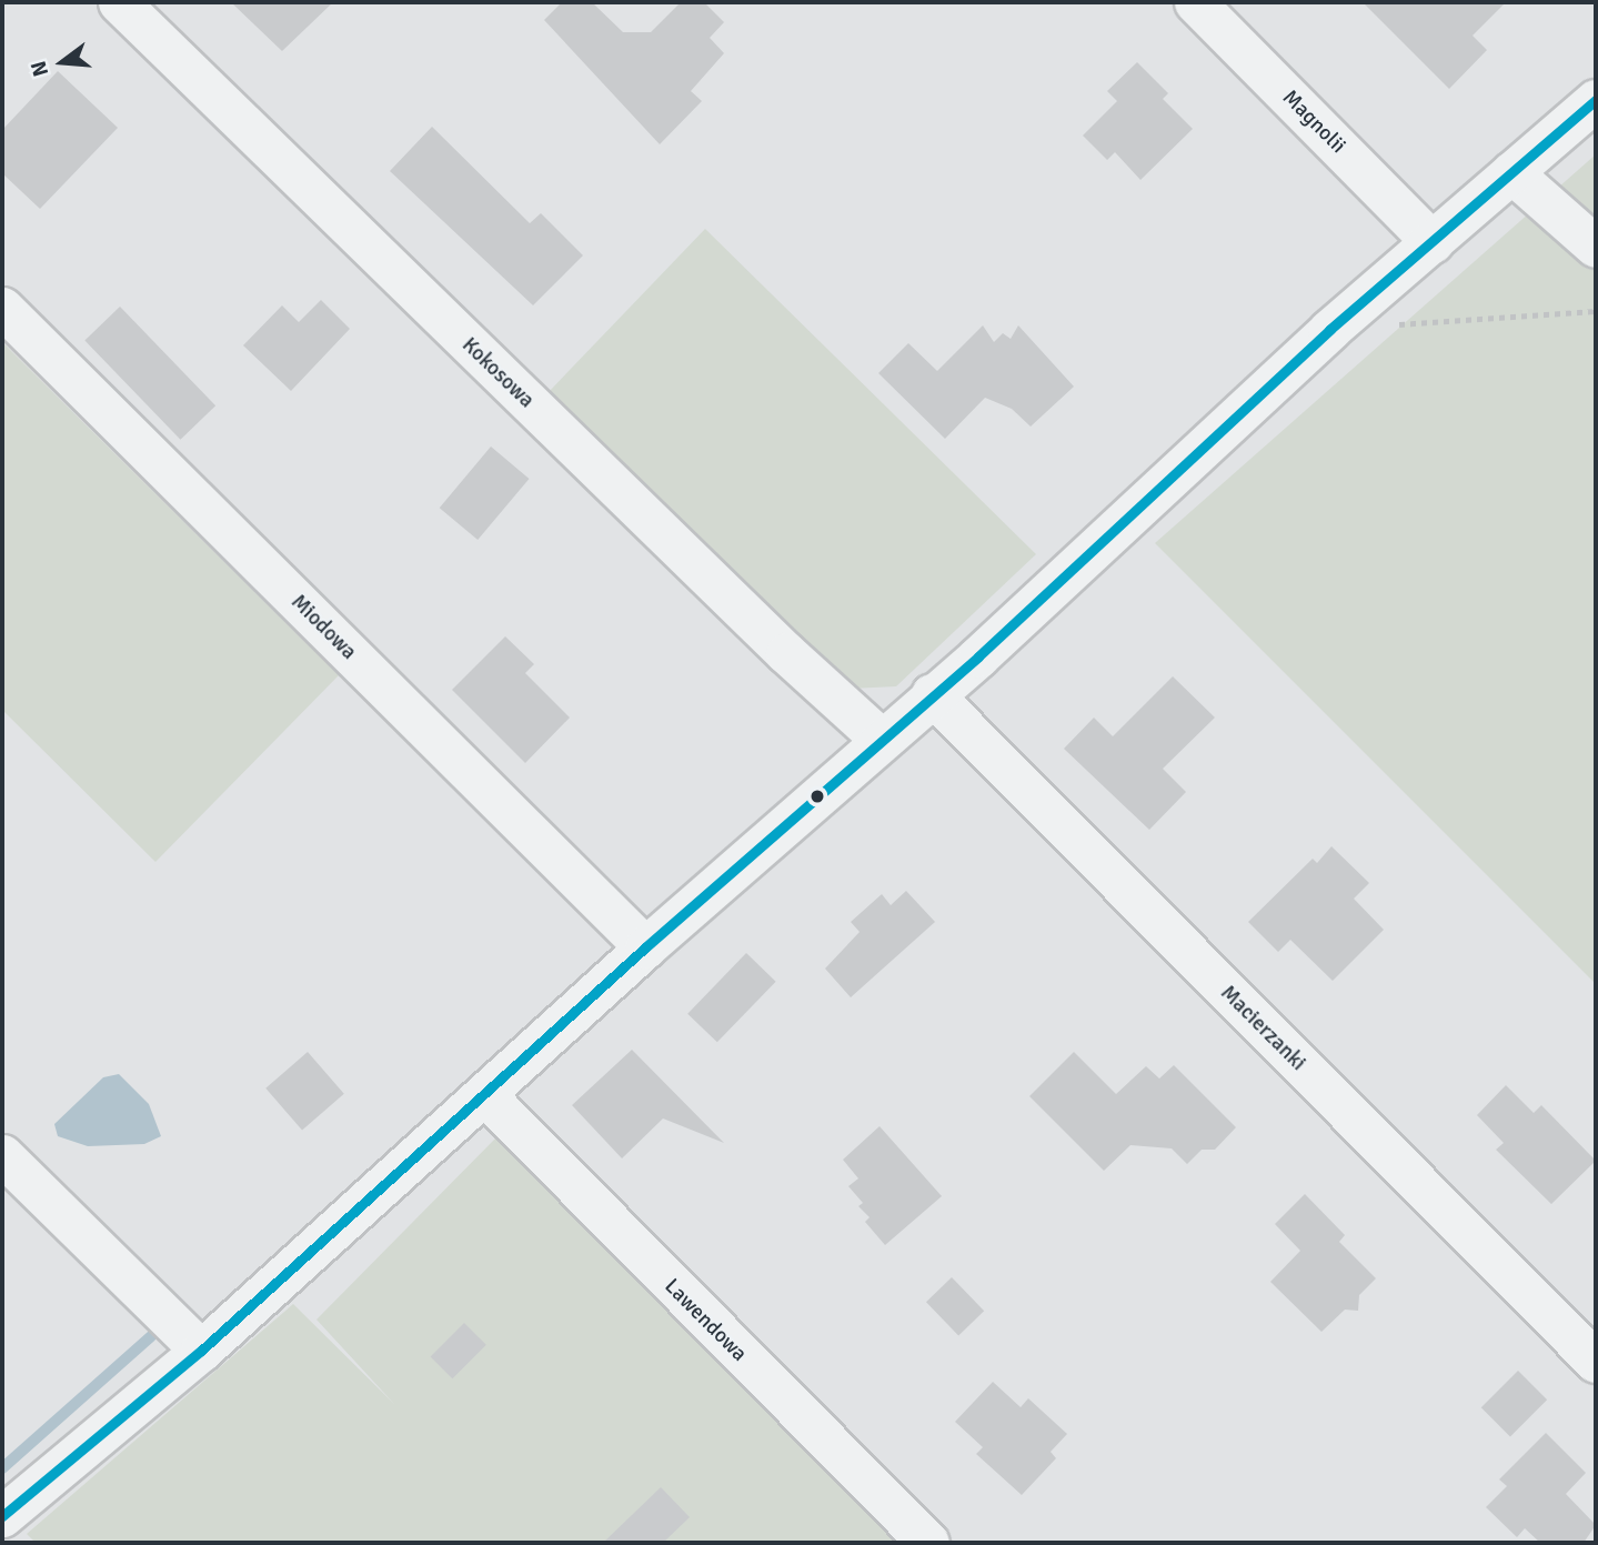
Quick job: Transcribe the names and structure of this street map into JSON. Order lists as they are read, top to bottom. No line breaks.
{"streets":{"street":["Magnolii","Kokosowa","Miodowa","Macierzanki","Lawendowa"]},"north":"left"}
